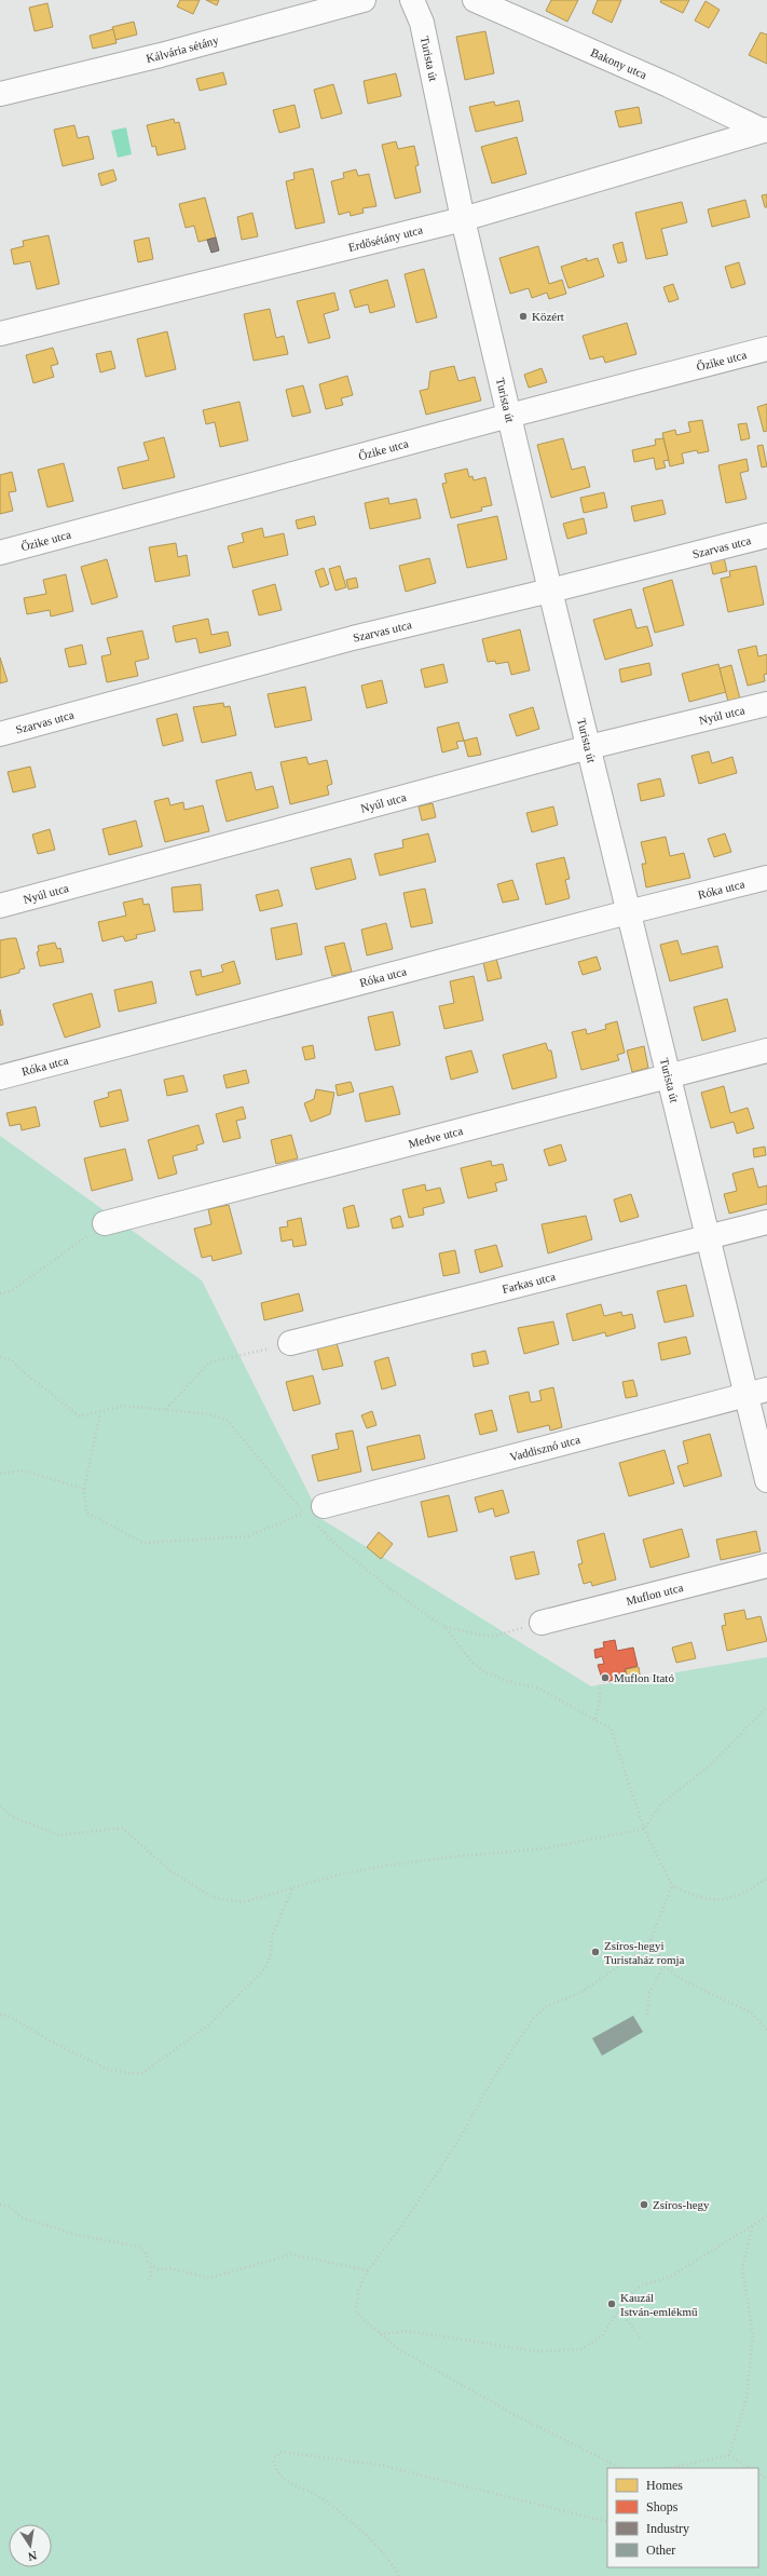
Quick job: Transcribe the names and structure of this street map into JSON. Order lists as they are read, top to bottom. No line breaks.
{"streets":{"street":["Kálvária sétány","Turista út","Bakony utca","Erdősétány utca","Őzike utca","Szarvas utca","Nyúl utca","Róka utca","Medve utca","Farkas utca","Vaddisznó utca","Muflon utca"]},"crossings":[["Turista út","Erdősétány utca"],["Turista út","Őzike utca"],["Turista út","Szarvas utca"],["Turista út","Nyúl utca"],["Turista út","Róka utca"],["Turista út","Medve utca"],["Turista út","Farkas utca"],["Turista út","Vaddisznó utca"],["Bakony utca","Erdősétány utca"]],"places":["Közért","Muflon Itató","Zsíros-hegyi Turistaház romja","Zsíros-hegy","Kauzál István-emlékmű"],"legend":["Homes","Shops","Industry","Other"],"north":"bottom"}
